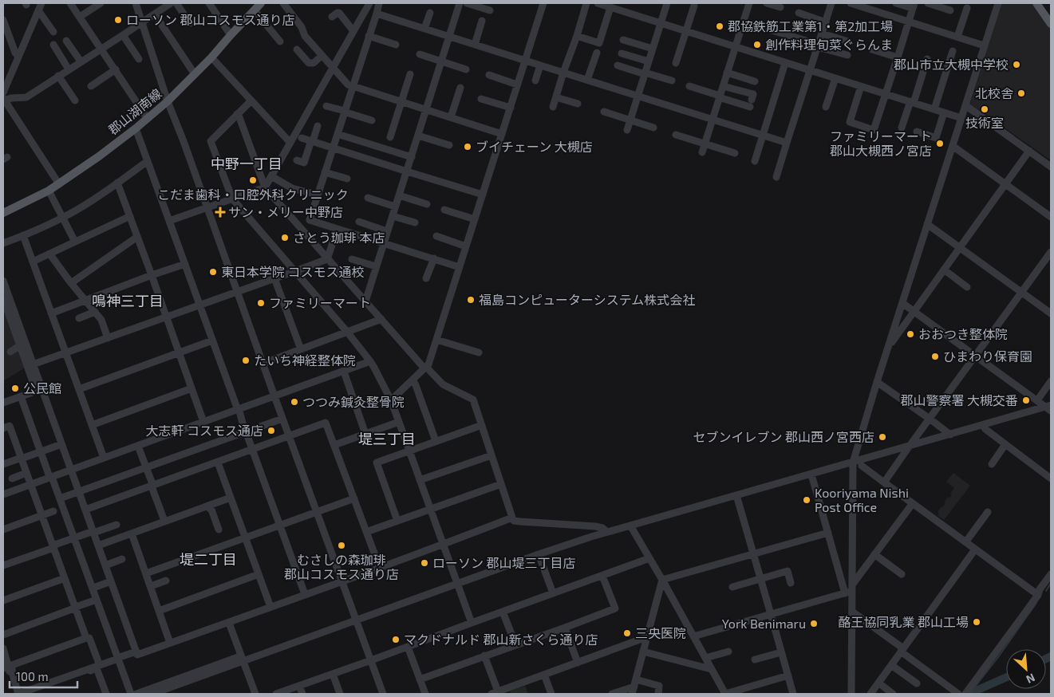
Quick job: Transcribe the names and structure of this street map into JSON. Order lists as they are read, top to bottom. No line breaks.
{"streets":{"main road":["郡山湖南線"]},"districts":["中野一丁目","鳴神三丁目","堤三丁目","堤二丁目"],"places":{"other":["ローソン 郡山コスモス通り店","郡協鉄筋工業第1・第2加工場","創作料理旬菜ぐらんま","郡山市立大槻中学校","北校舎","技術室","ファミリーマート 郡山大槻西ノ宮店","ブイチェーン 大槻店","こだま歯科・口腔外科クリニック","さとう珈琲 本店","東日本学院 コスモス通校","福島コンピューターシステム株式会社","ファミリーマート","おおつき整体院","ひまわり保育園","たいち神経整体院","公民館","郡山警察署 大槻交番","つつみ鍼灸整骨院","大志軒 コスモス通店","セブンイレブン 郡山西ノ宮西店","Kooriyama Nishi Post Office","むさしの森珈琲 郡山コスモス通り店","ローソン 郡山堤三丁目店","酪王協同乳業 郡山工場","York Benimaru","三央医院","マクドナルド 郡山新さくら通り店"],"health":["サン・メリー中野店"]},"scale_bar":"100 m","north":"bottom right"}
